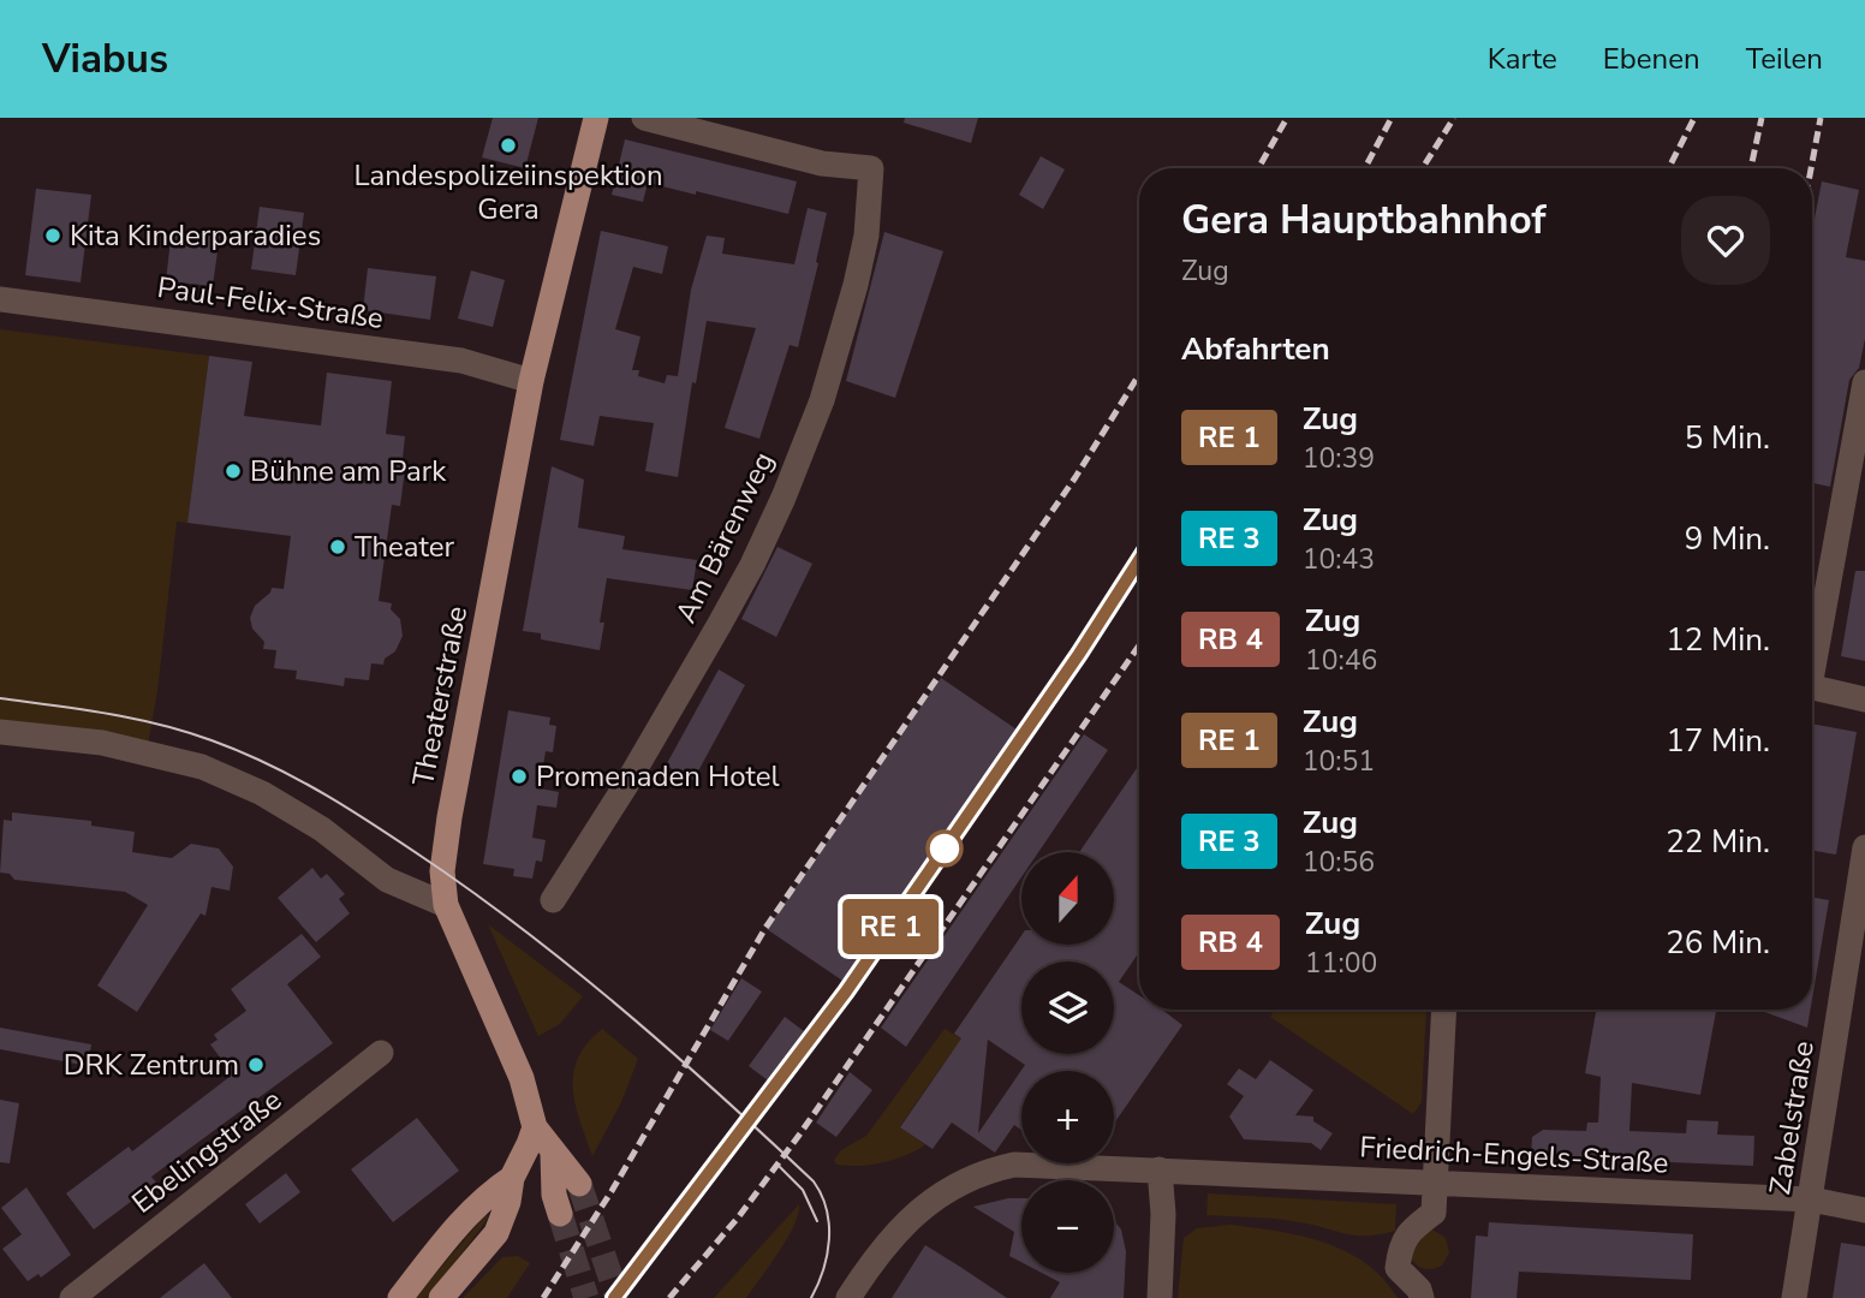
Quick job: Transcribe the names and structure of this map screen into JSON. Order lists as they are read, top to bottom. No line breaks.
{"streets":{"main road":["Theaterstraße"],"street":["Paul-Felix-Straße","Am Bärenweg","Zabelstraße","Ebelingstraße","Friedrich-Engels-Straße"]},"crossings":[["Paul-Felix-Straße","Theaterstraße"],["Zabelstraße","Friedrich-Engels-Straße"]],"places":["Landespolizeiinspektion Gera","Kita Kinderparadies","Bühne am Park","Theater","Promenaden Hotel","DRK Zentrum"],"north":"top","page":{"header":"Viabus","nav":["Karte","Ebenen","Teilen"],"on_map":"RE 1","heading":[["Gera Hauptbahnhof","Zug"],"Abfahrten"],"list":[{"mark":"RE 1","name":"Zug","note":"10:39","value":"5 Min."},{"mark":"RE 3","name":"Zug","note":"10:43","value":"9 Min."},{"mark":"RB 4","name":"Zug","note":"10:46","value":"12 Min."},{"mark":"RE 1","name":"Zug","note":"10:51","value":"17 Min."},{"mark":"RE 3","name":"Zug","note":"10:56","value":"22 Min."},{"mark":"RB 4","name":"Zug","note":"11:00","value":"26 Min."}],"map_buttons":["+","−"]}}
